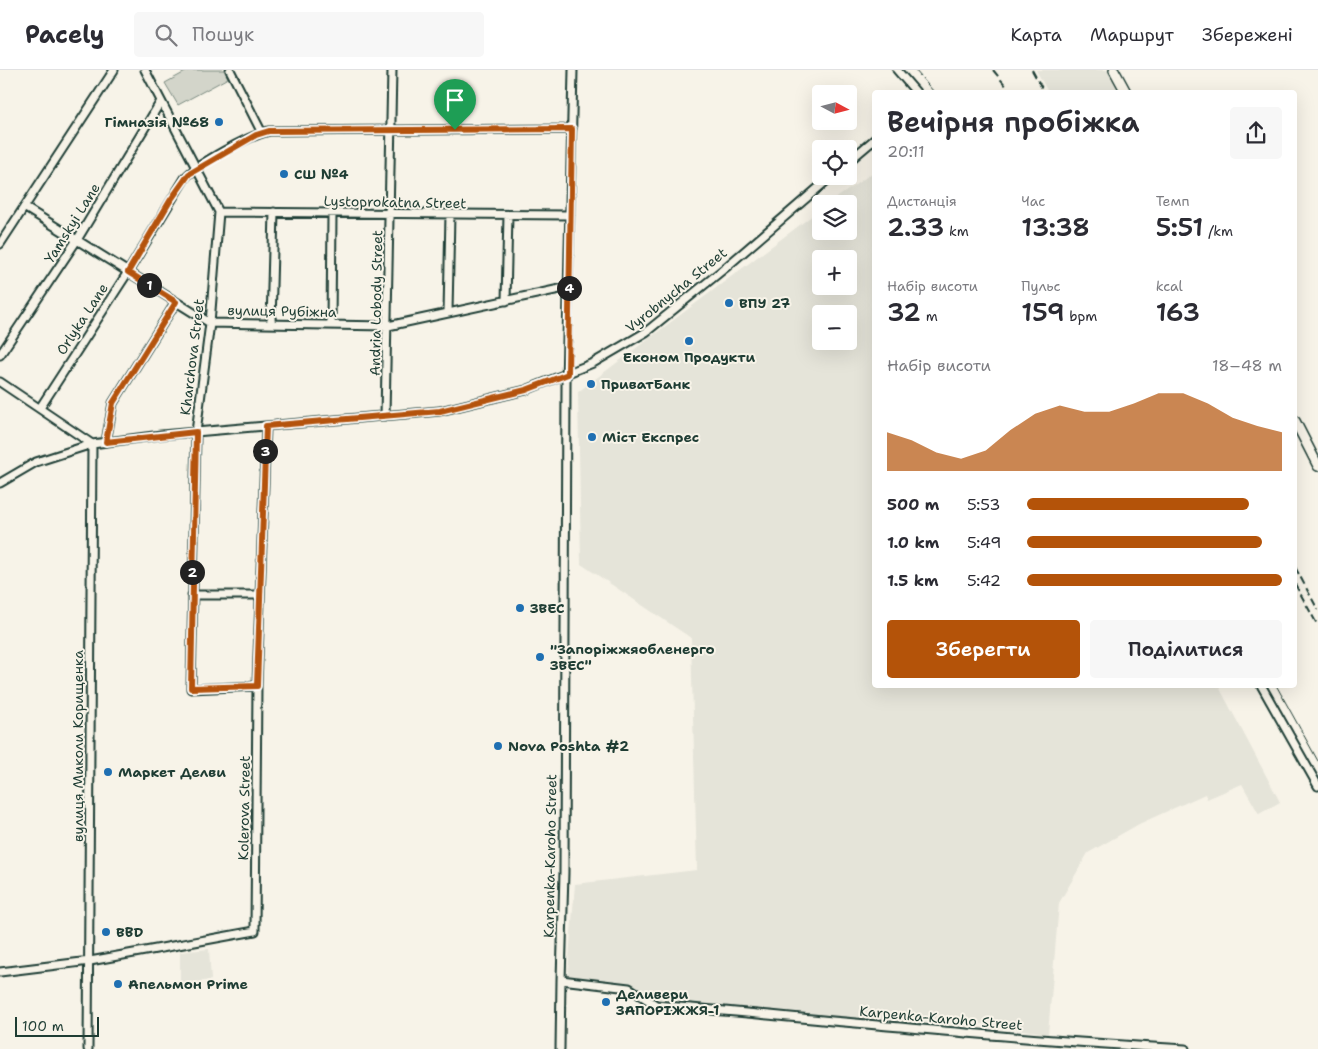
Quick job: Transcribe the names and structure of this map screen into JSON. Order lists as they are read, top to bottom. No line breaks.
{"streets":{"street":["Lystoprokatna Street","Yamskyi Lane","Vyrobnycha Street","Andria Lobody Street","вулиця Рубіжна","Orlyka Lane","Kharchova Street","вулиця Миколи Корищенка","Kolerova Street","Karpenka-Karoho Street"]},"crossings":[["Lystoprokatna Street","Andria Lobody Street"],["Lystoprokatna Street","Kharchova Street"],["Lystoprokatna Street","Karpenka-Karoho Street"],["Yamskyi Lane","вулиця Рубіжна"],["Vyrobnycha Street","Andria Lobody Street"],["Vyrobnycha Street","Kharchova Street"],["Vyrobnycha Street","вулиця Миколи Корищенка"],["Vyrobnycha Street","Kolerova Street"],["Vyrobnycha Street","Karpenka-Karoho Street"],["Andria Lobody Street","вулиця Рубіжна"],["вулиця Рубіжна","Orlyka Lane"],["вулиця Рубіжна","Kharchova Street"],["вулиця Рубіжна","Karpenka-Karoho Street"],["Kharchova Street","Kolerova Street"],["вулиця Миколи Корищенка","Kolerova Street"]],"places":["Гімназія №68","СШ №4","ВПУ 27","Економ Продукти","ПриватБанк","Мiст Експрес","ЗВЕС","\"Запоріжжяобленерго ЗВЕС\"","Nova Poshta #2","Маркет Делви","BBD","Апельмон Prime","Деливери ЗАПОРІЖЖЯ-1"],"scale_bar":"100 m","north":"right","page":{"header":"Pacely","search":"Пошук","nav":["Карта","Маршрут","Збережені"],"map_buttons":["+","−"],"heading":["Вечірня пробіжка","20:11"],"stats":[["Дистанція","2.33 km"],["Час","13:38"],["Темп","5:51 /km"],["Набір висоти","32 m"],["Пульс","159 bpm"],["kcal","163"]],"pins":["1","4","3","2"],"chart":["Набір висоти","18–48 m"],"list":[{"name":"500 m","note":"5:53"},{"name":"1.0 km","note":"5:49"},{"name":"1.5 km","note":"5:42"}],"buttons":["Зберегти","Поділитися"],"scale":"100 m"}}
